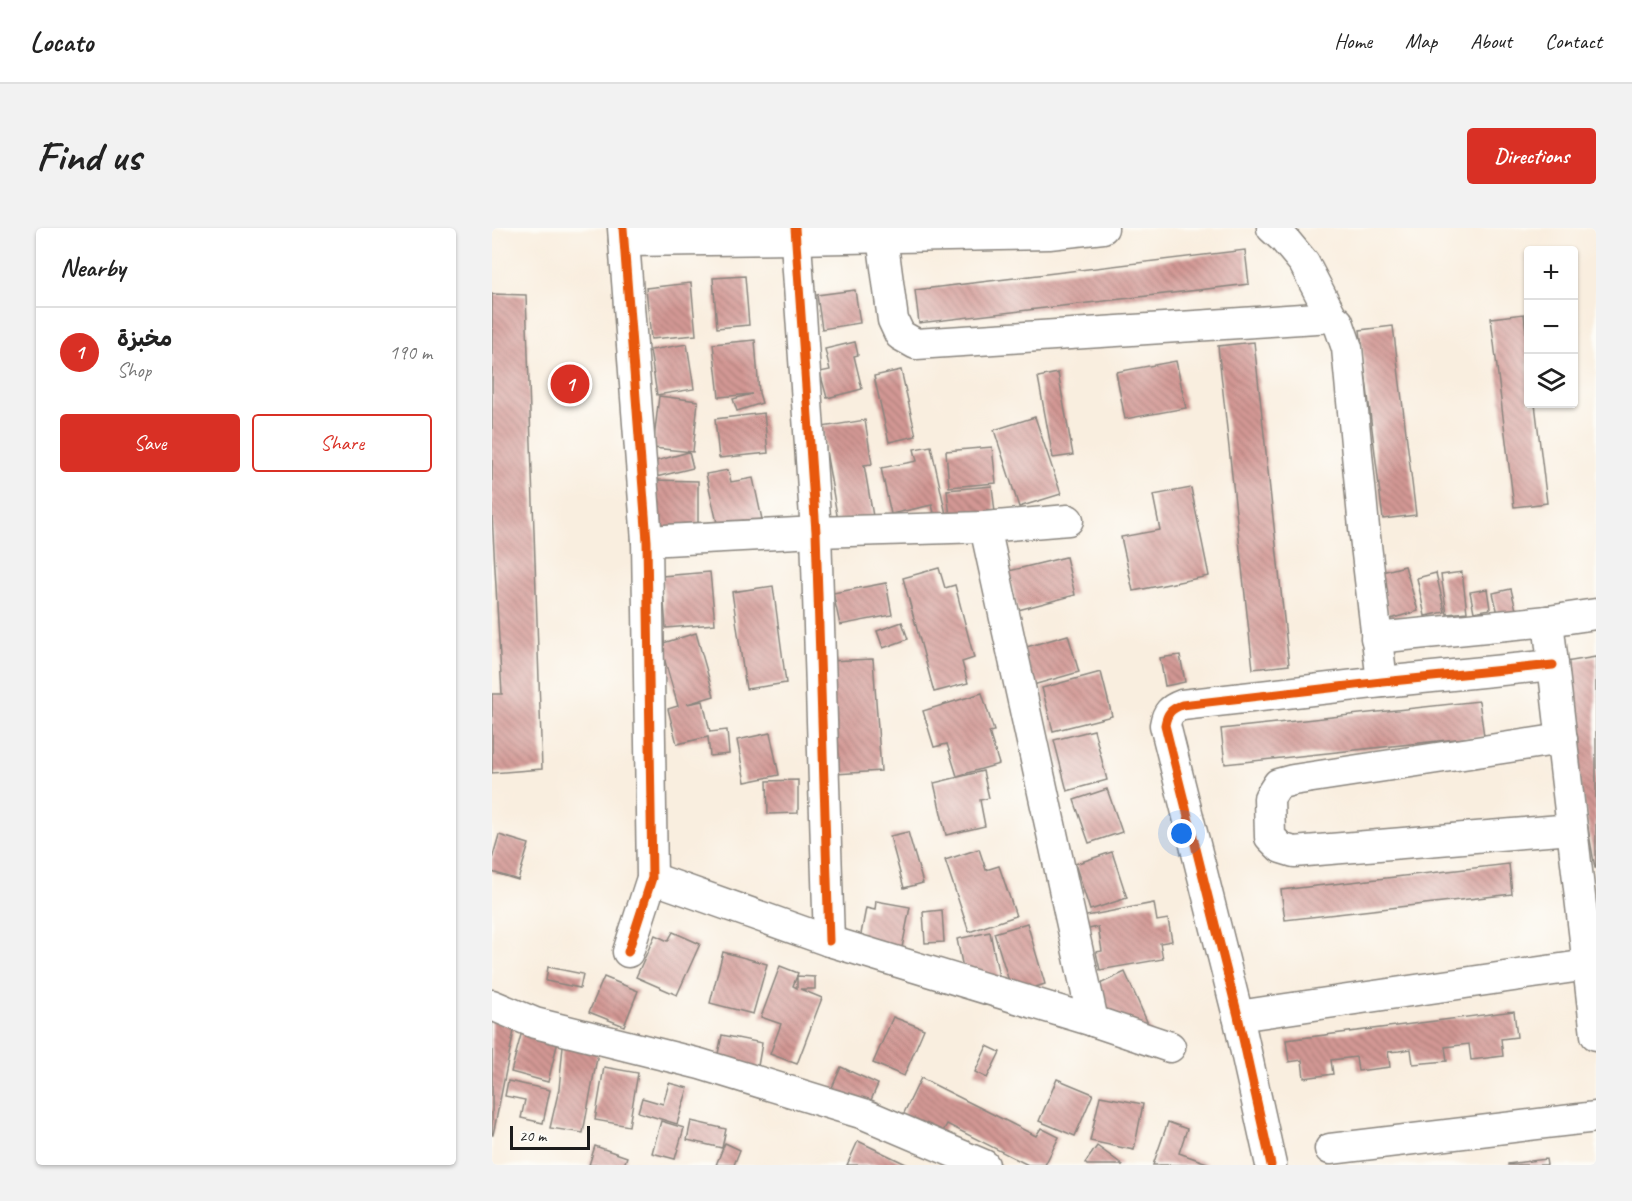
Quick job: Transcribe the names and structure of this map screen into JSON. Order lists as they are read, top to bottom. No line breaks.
{"scale_bar":"20 m","page":{"header":"Locato","nav":["Home","Map","About","Contact"],"buttons":["Directions",["Save","Share"]],"title":"Find us","heading":"Nearby","map_buttons":["+","−"],"list":[{"mark":"1","name":"مخبزة","note":"Shop","value":"190 m"}],"pins":"1","scale":"20 m"}}
